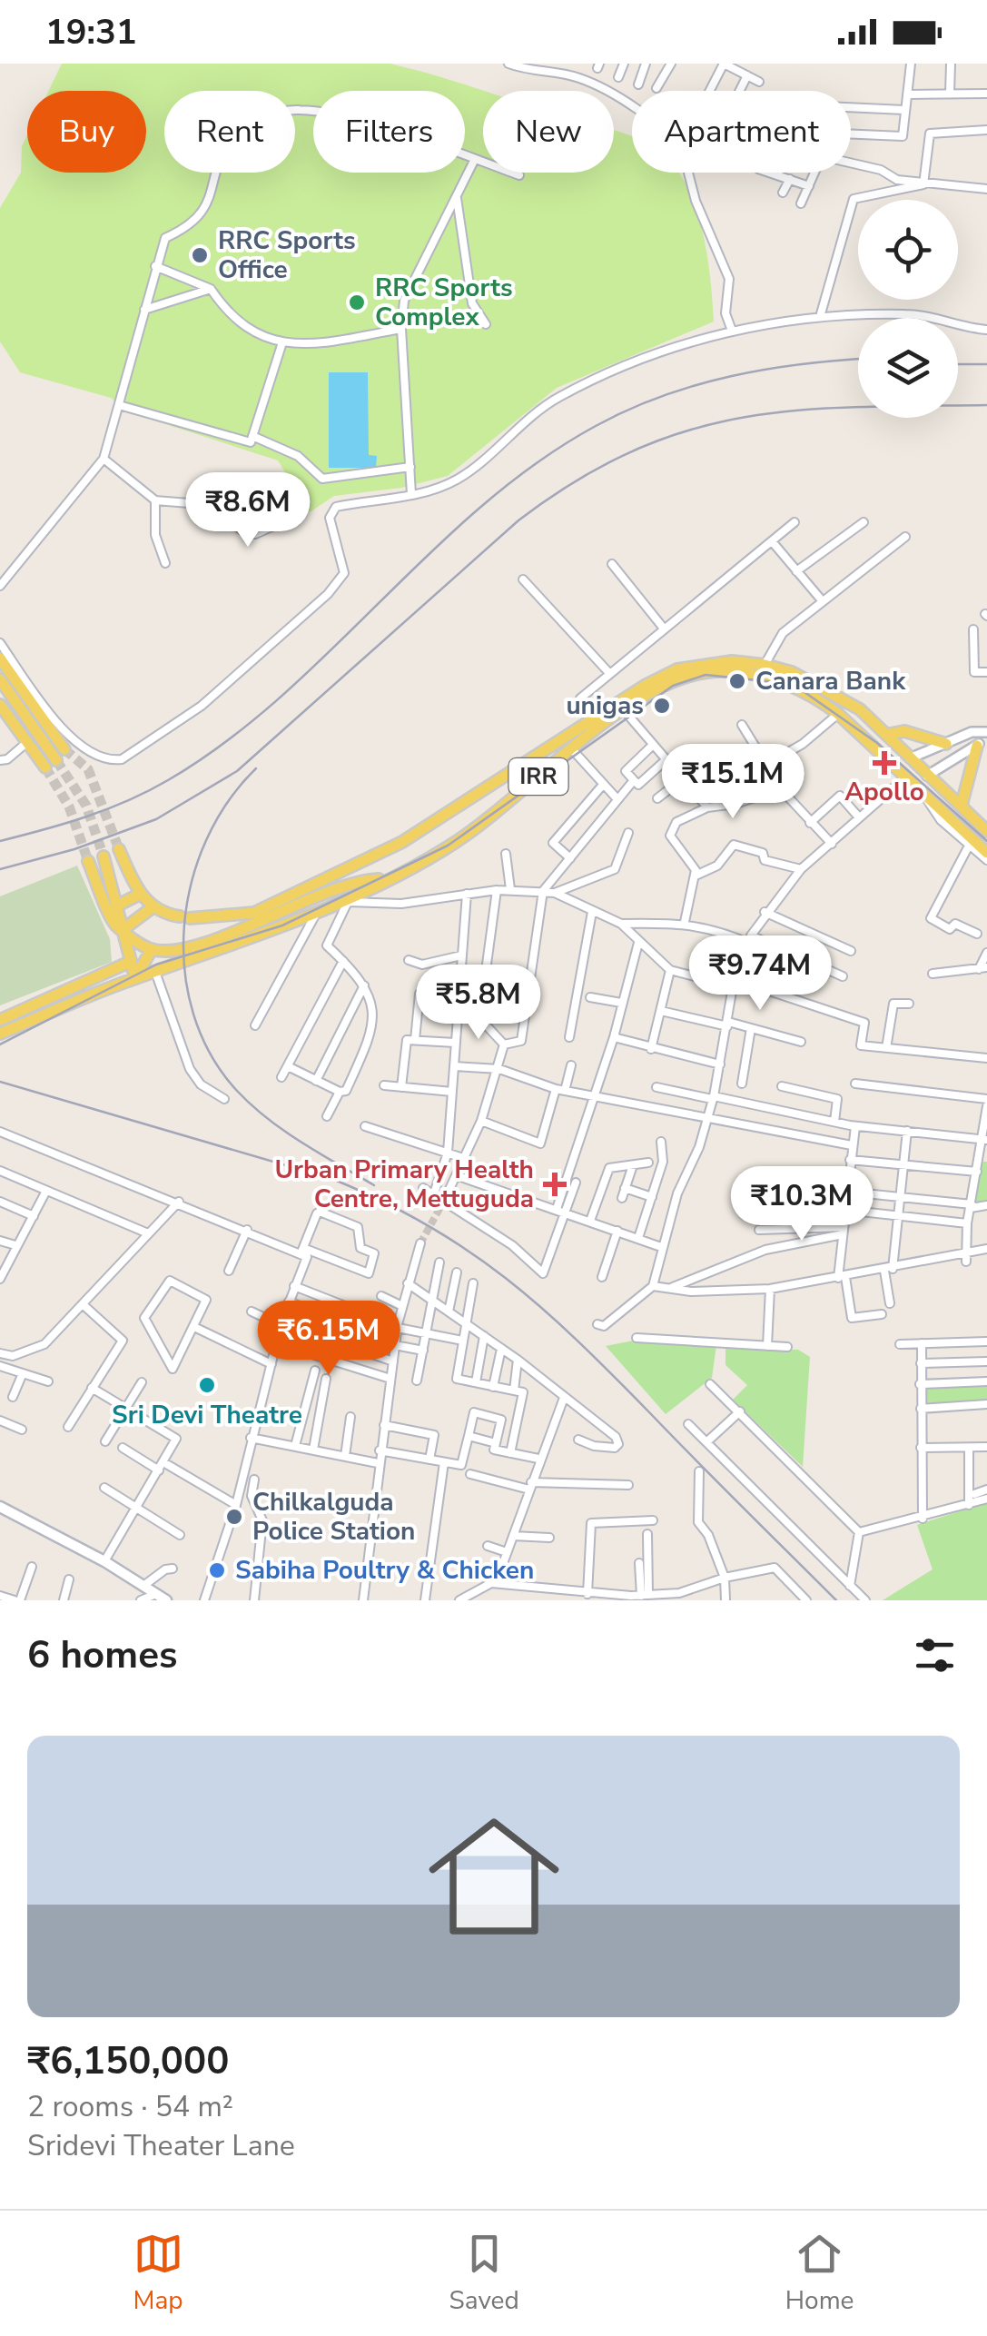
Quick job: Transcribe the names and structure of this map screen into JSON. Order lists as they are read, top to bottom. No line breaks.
{"streets":{"main road":["IRR"]},"places":{"other":["RRC Sports Office","RRC Sports Complex","Canara Bank","unigas","Sri Devi Theatre","Chilkalguda Police Station","Sabiha Poultry & Chicken"],"health":["Apollo","Urban Primary Health Centre, Mettuguda"]},"page":{"status":"19:31","chip":["Buy","Rent","Filters","New","Apartment"],"price":["₹8.6M","₹15.1M","₹9.74M","₹5.8M","₹10.3M","₹6.15M"],"heading":"6 homes","list":[{"name":"₹6,150,000","note":"2 rooms · 54 m² · Sridevi Theater Lane"}],"tabs":["Map","Saved","Home"]}}
